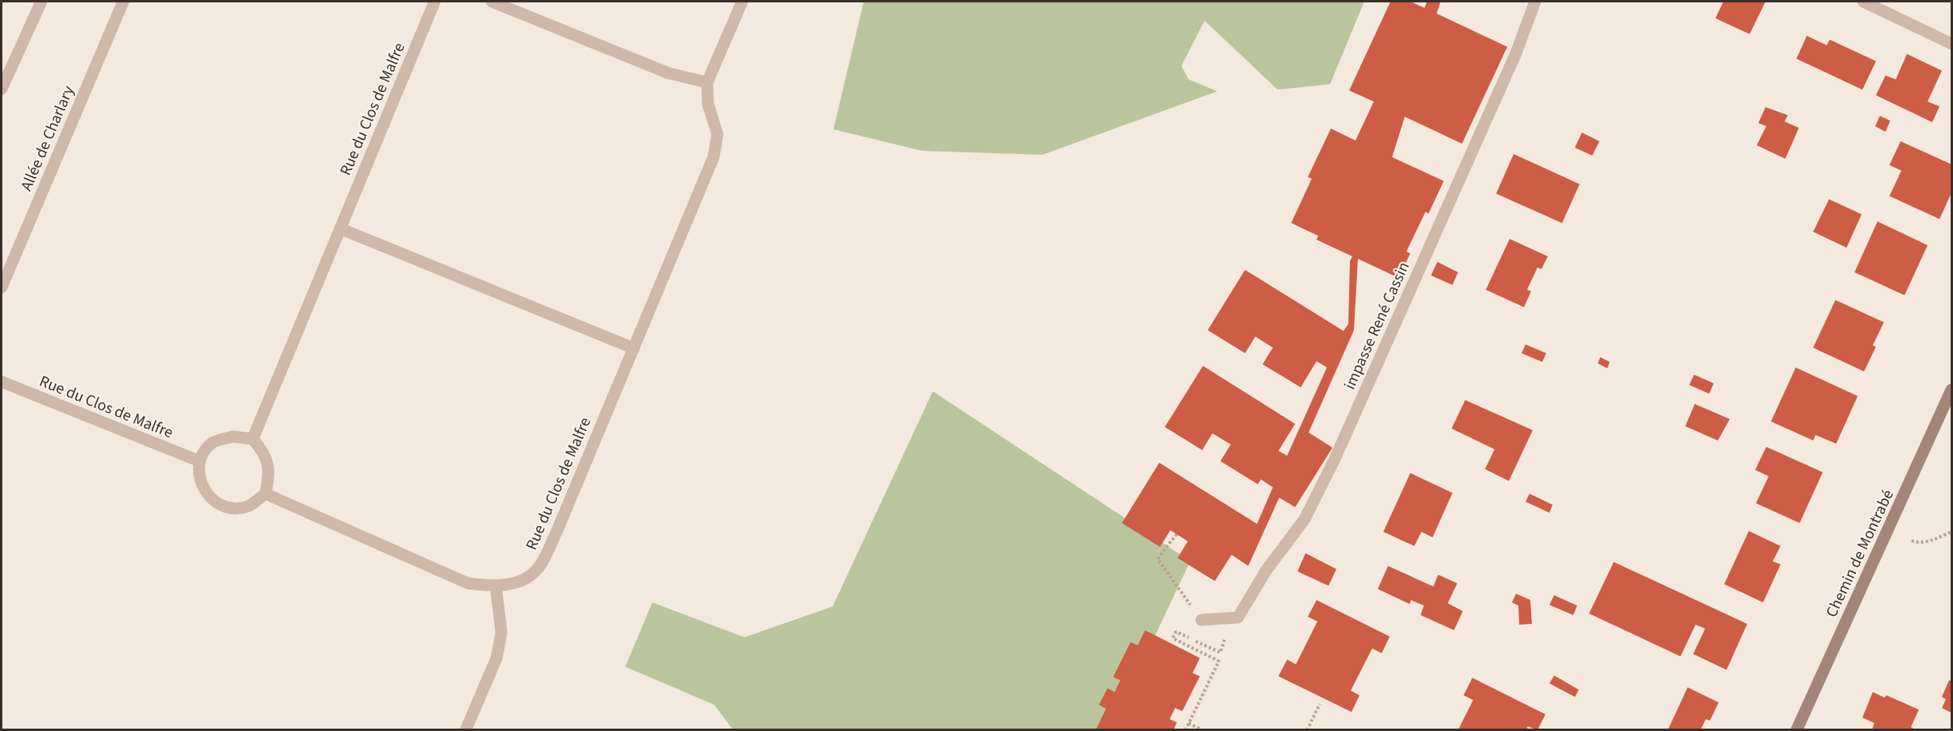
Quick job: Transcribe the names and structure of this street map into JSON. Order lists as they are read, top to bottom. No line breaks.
{"streets":{"street":["Rue du Clos de Malfre","Allée de Charlary","impasse René Cassin","Chemin de Montrabé"]}}
